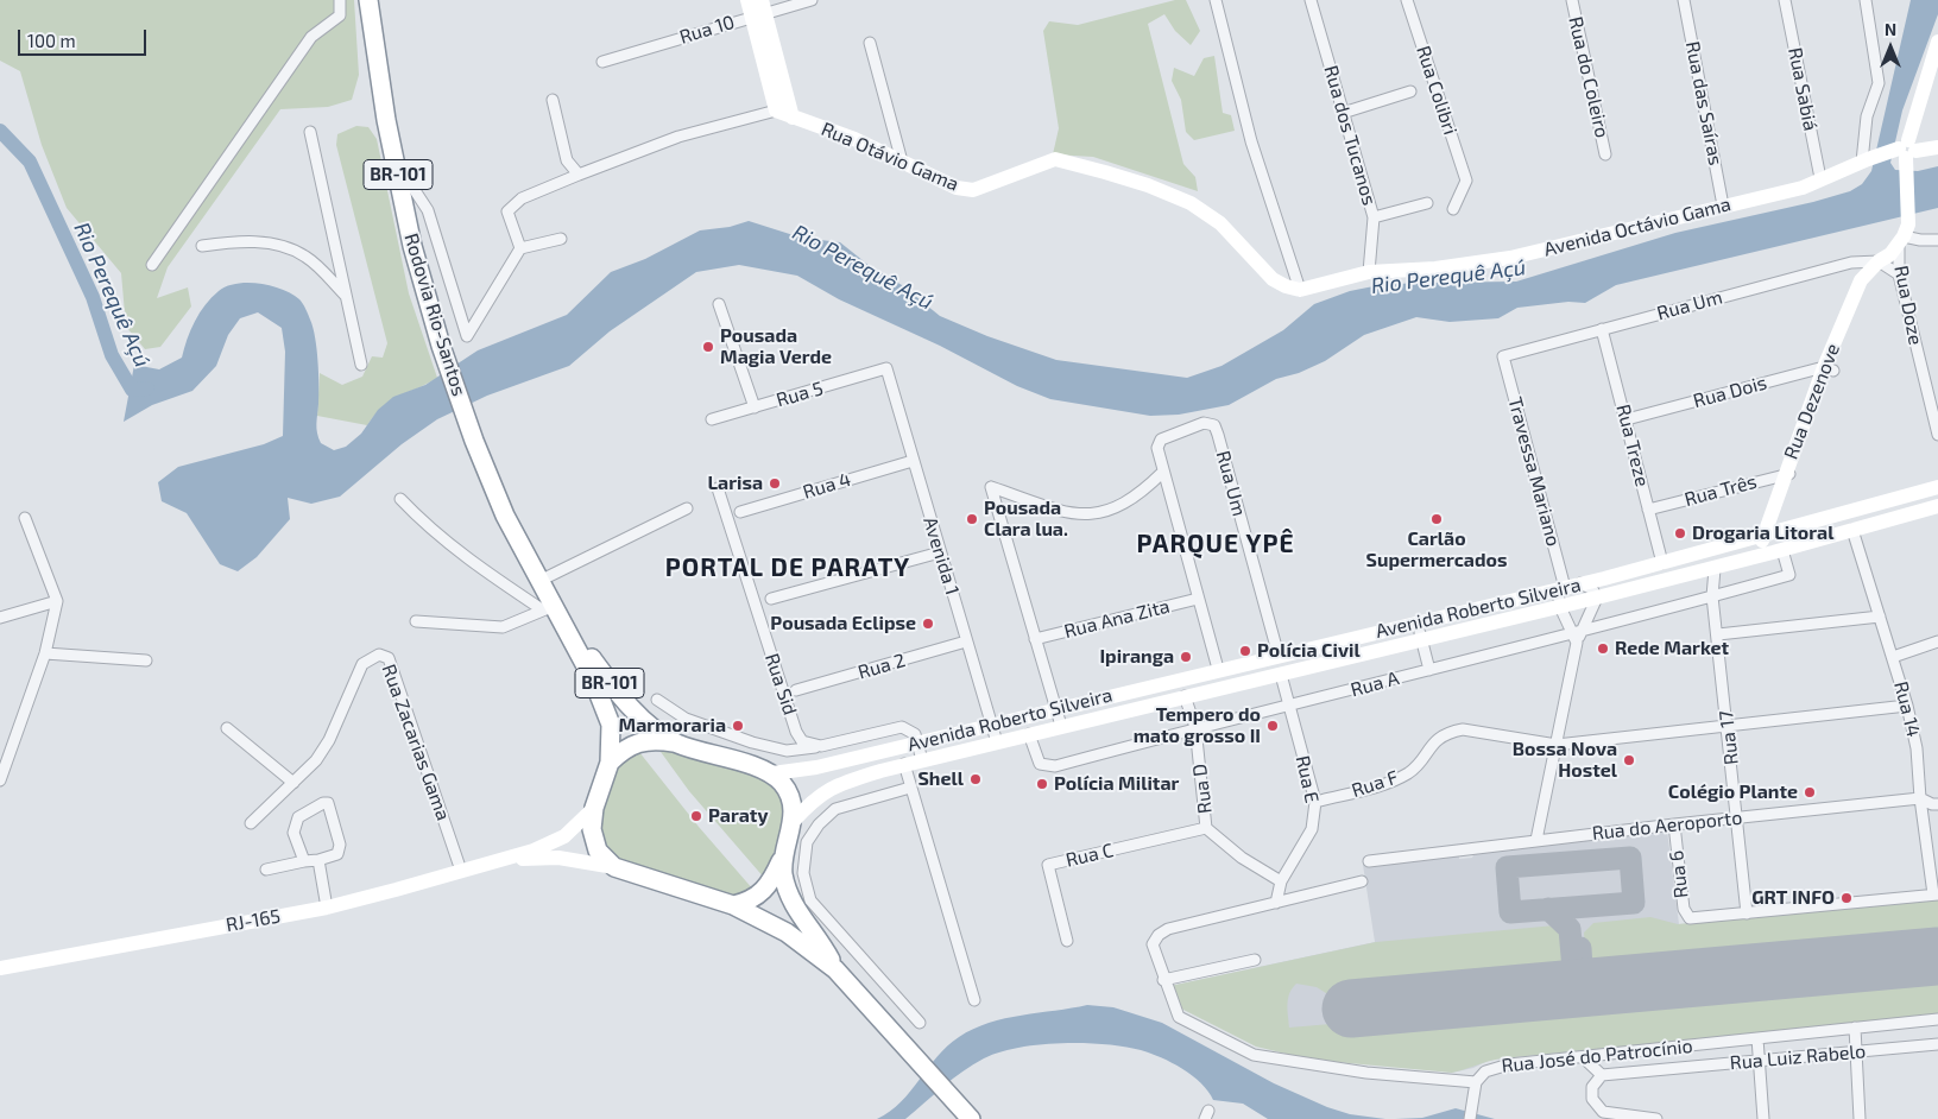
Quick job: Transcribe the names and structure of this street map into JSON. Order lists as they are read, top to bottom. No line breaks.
{"streets":{"highway":["BR-101","Rodovia Rio-Santos"],"street":["Rua 10","Rua do Coleiro","Rua Sabiá","Rua Colibri","Rua das Saíras","Rua dos Tucanos","Rua Otávio Gama","Avenida Octávio Gama","Rua Um","Rua Doze","Rua Dois","Rua 5","Rua Dezenove","Rua Treze","Travessa Mariano","Rua 4","Rua Três","Avenida 1","Avenida Roberto Silveira","Rua Ana Zita","Rua 2","Rua Sid","Rua A","Rua 14","Rua 17","Rua Zacarias Gama","Rua E","Rua F","Rua D","Rua do Aeroporto","Rua C","Rua 6","RJ-165","Rua José do Patrocínio","Rua Luiz Rabelo"]},"crossings":[["Rua Sabiá","Avenida Octávio Gama"],["Rua das Saíras","Avenida Octávio Gama"],["Rua dos Tucanos","Avenida Octávio Gama"],["Rua Otávio Gama","Avenida Octávio Gama"],["BR-101","Rodovia Rio-Santos"],["BR-101","Avenida Roberto Silveira"],["BR-101","RJ-165"],["Rua Um","Rua Dezenove"],["Rua Um","Rua Treze"],["Rua Um","Travessa Mariano"],["Rua Um","Avenida Roberto Silveira"],["Rua Dois","Rua Dezenove"],["Rua Dois","Rua Treze"],["Rua 5","Avenida 1"],["Rua Dezenove","Rua Três"],["Rua Dezenove","Avenida Roberto Silveira"],["Rua Dezenove","Rua A"],["Rua Treze","Rua Três"],["Rua Treze","Avenida Roberto Silveira"],["Travessa Mariano","Avenida Roberto Silveira"],["Rua 4","Avenida 1"],["Avenida 1","Avenida Roberto Silveira"],["Avenida 1","Rua 2"],["Avenida Roberto Silveira","Rua A"],["Avenida Roberto Silveira","Rua 14"],["Avenida Roberto Silveira","Rua E"],["Avenida Roberto Silveira","Rua D"],["Avenida Roberto Silveira","RJ-165"],["Rua A","Rua 17"],["Rua A","Rua E"],["Rua A","Rua D"],["Rua 14","Rua F"],["Rua 14","Rua do Aeroporto"],["Rua 17","Rua F"],["Rua 17","Rua do Aeroporto"],["Rua 17","Rua 6"],["Rua Zacarias Gama","RJ-165"],["Rua E","Rua F"],["Rua E","Rua D"],["Rua E","Rua José do Patrocínio"],["Rua D","Rua C"],["Rua do Aeroporto","Rua 6"]],"districts":["PARQUE YPÊ","PORTAL DE PARATY"],"water":["Rio Perequê Açú"],"places":["Pousada Magia Verde","Larisa","Pousada Clara lua.","Carlão Supermercados","Drogaria Litoral","Pousada Eclipse","Rede Market","Polícia Civil","Ipiranga","Marmoraria","Tempero do mato grosso II","Bossa Nova Hostel","Shell","Polícia Militar","Colégio Plante","Paraty","GRT INFO"],"scale_bar":"100 m","north":"top"}
